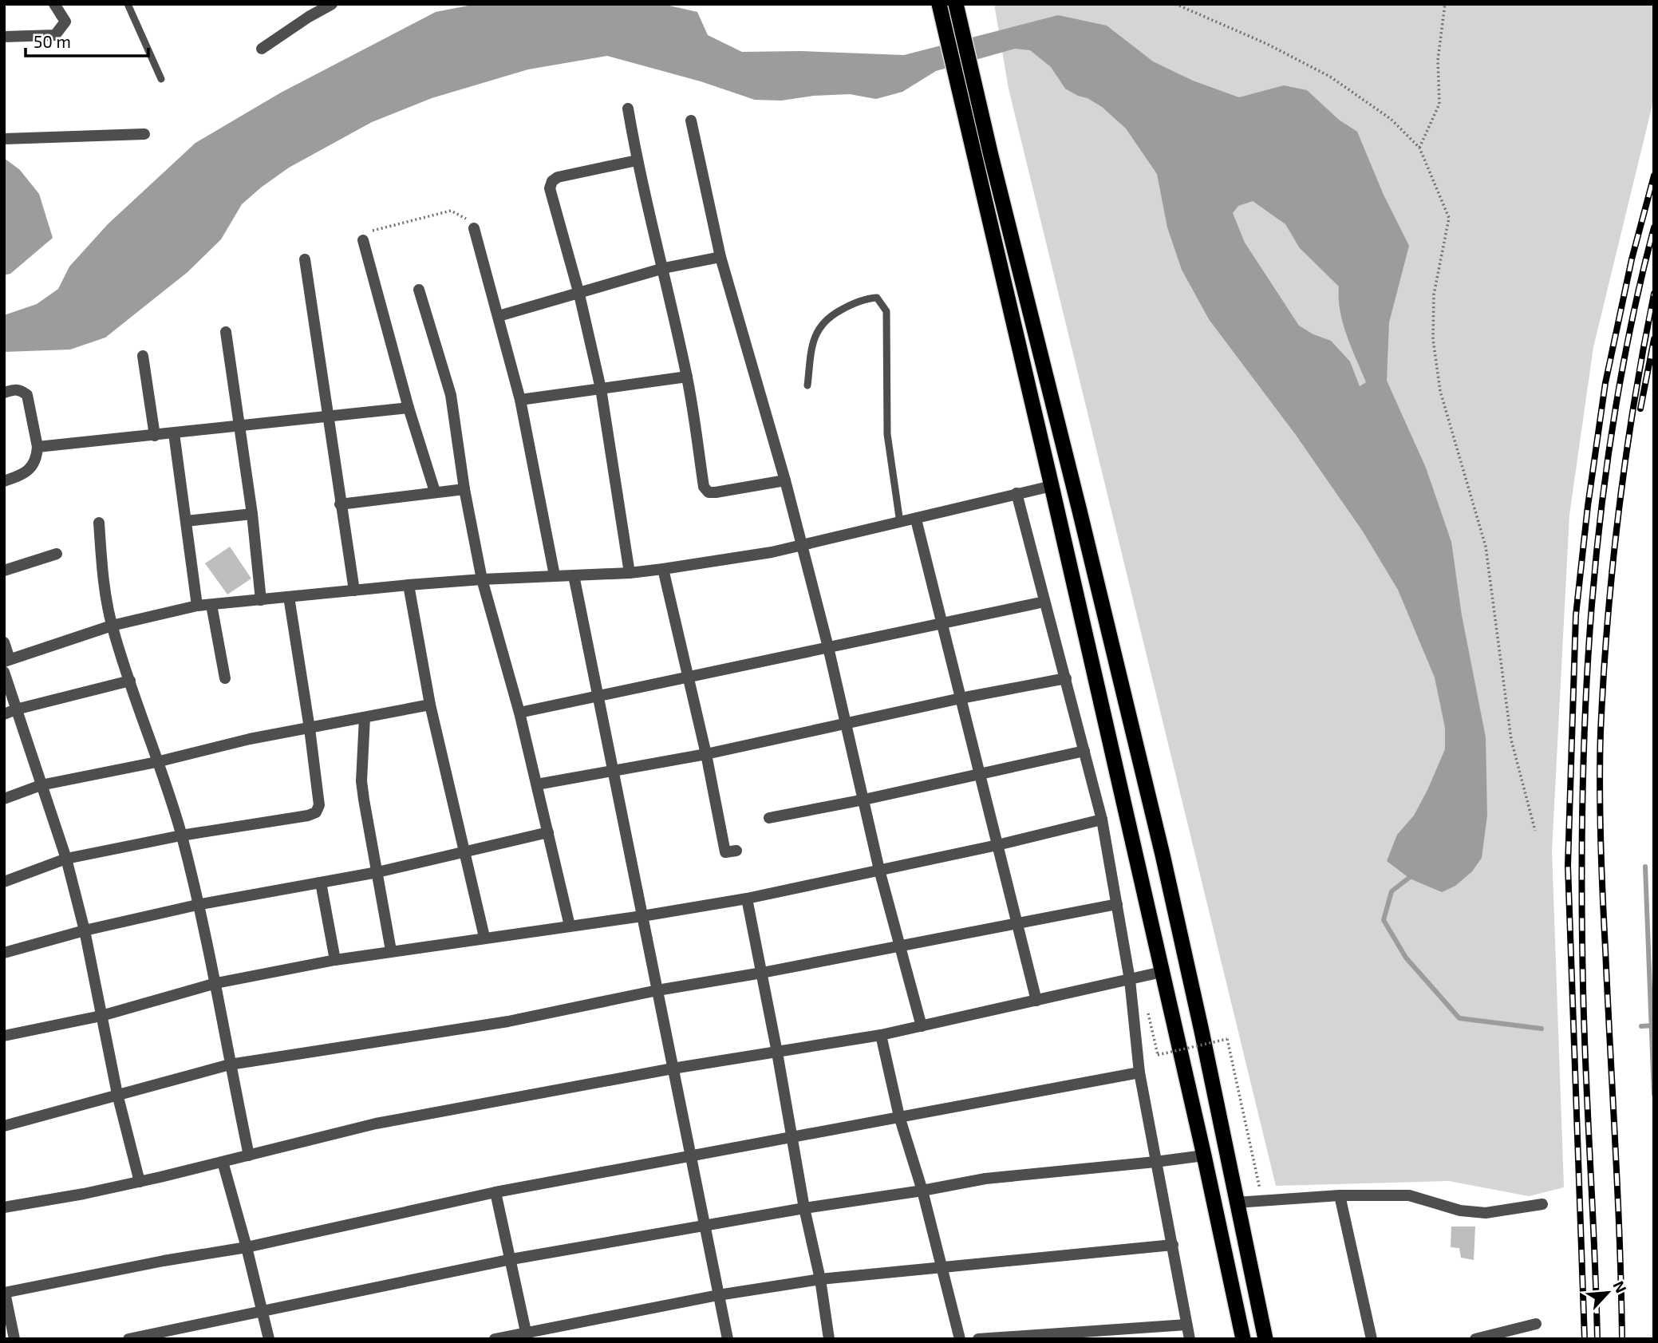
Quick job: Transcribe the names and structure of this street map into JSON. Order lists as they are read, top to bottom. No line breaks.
{"scale_bar":"50 m","north":"top right"}
